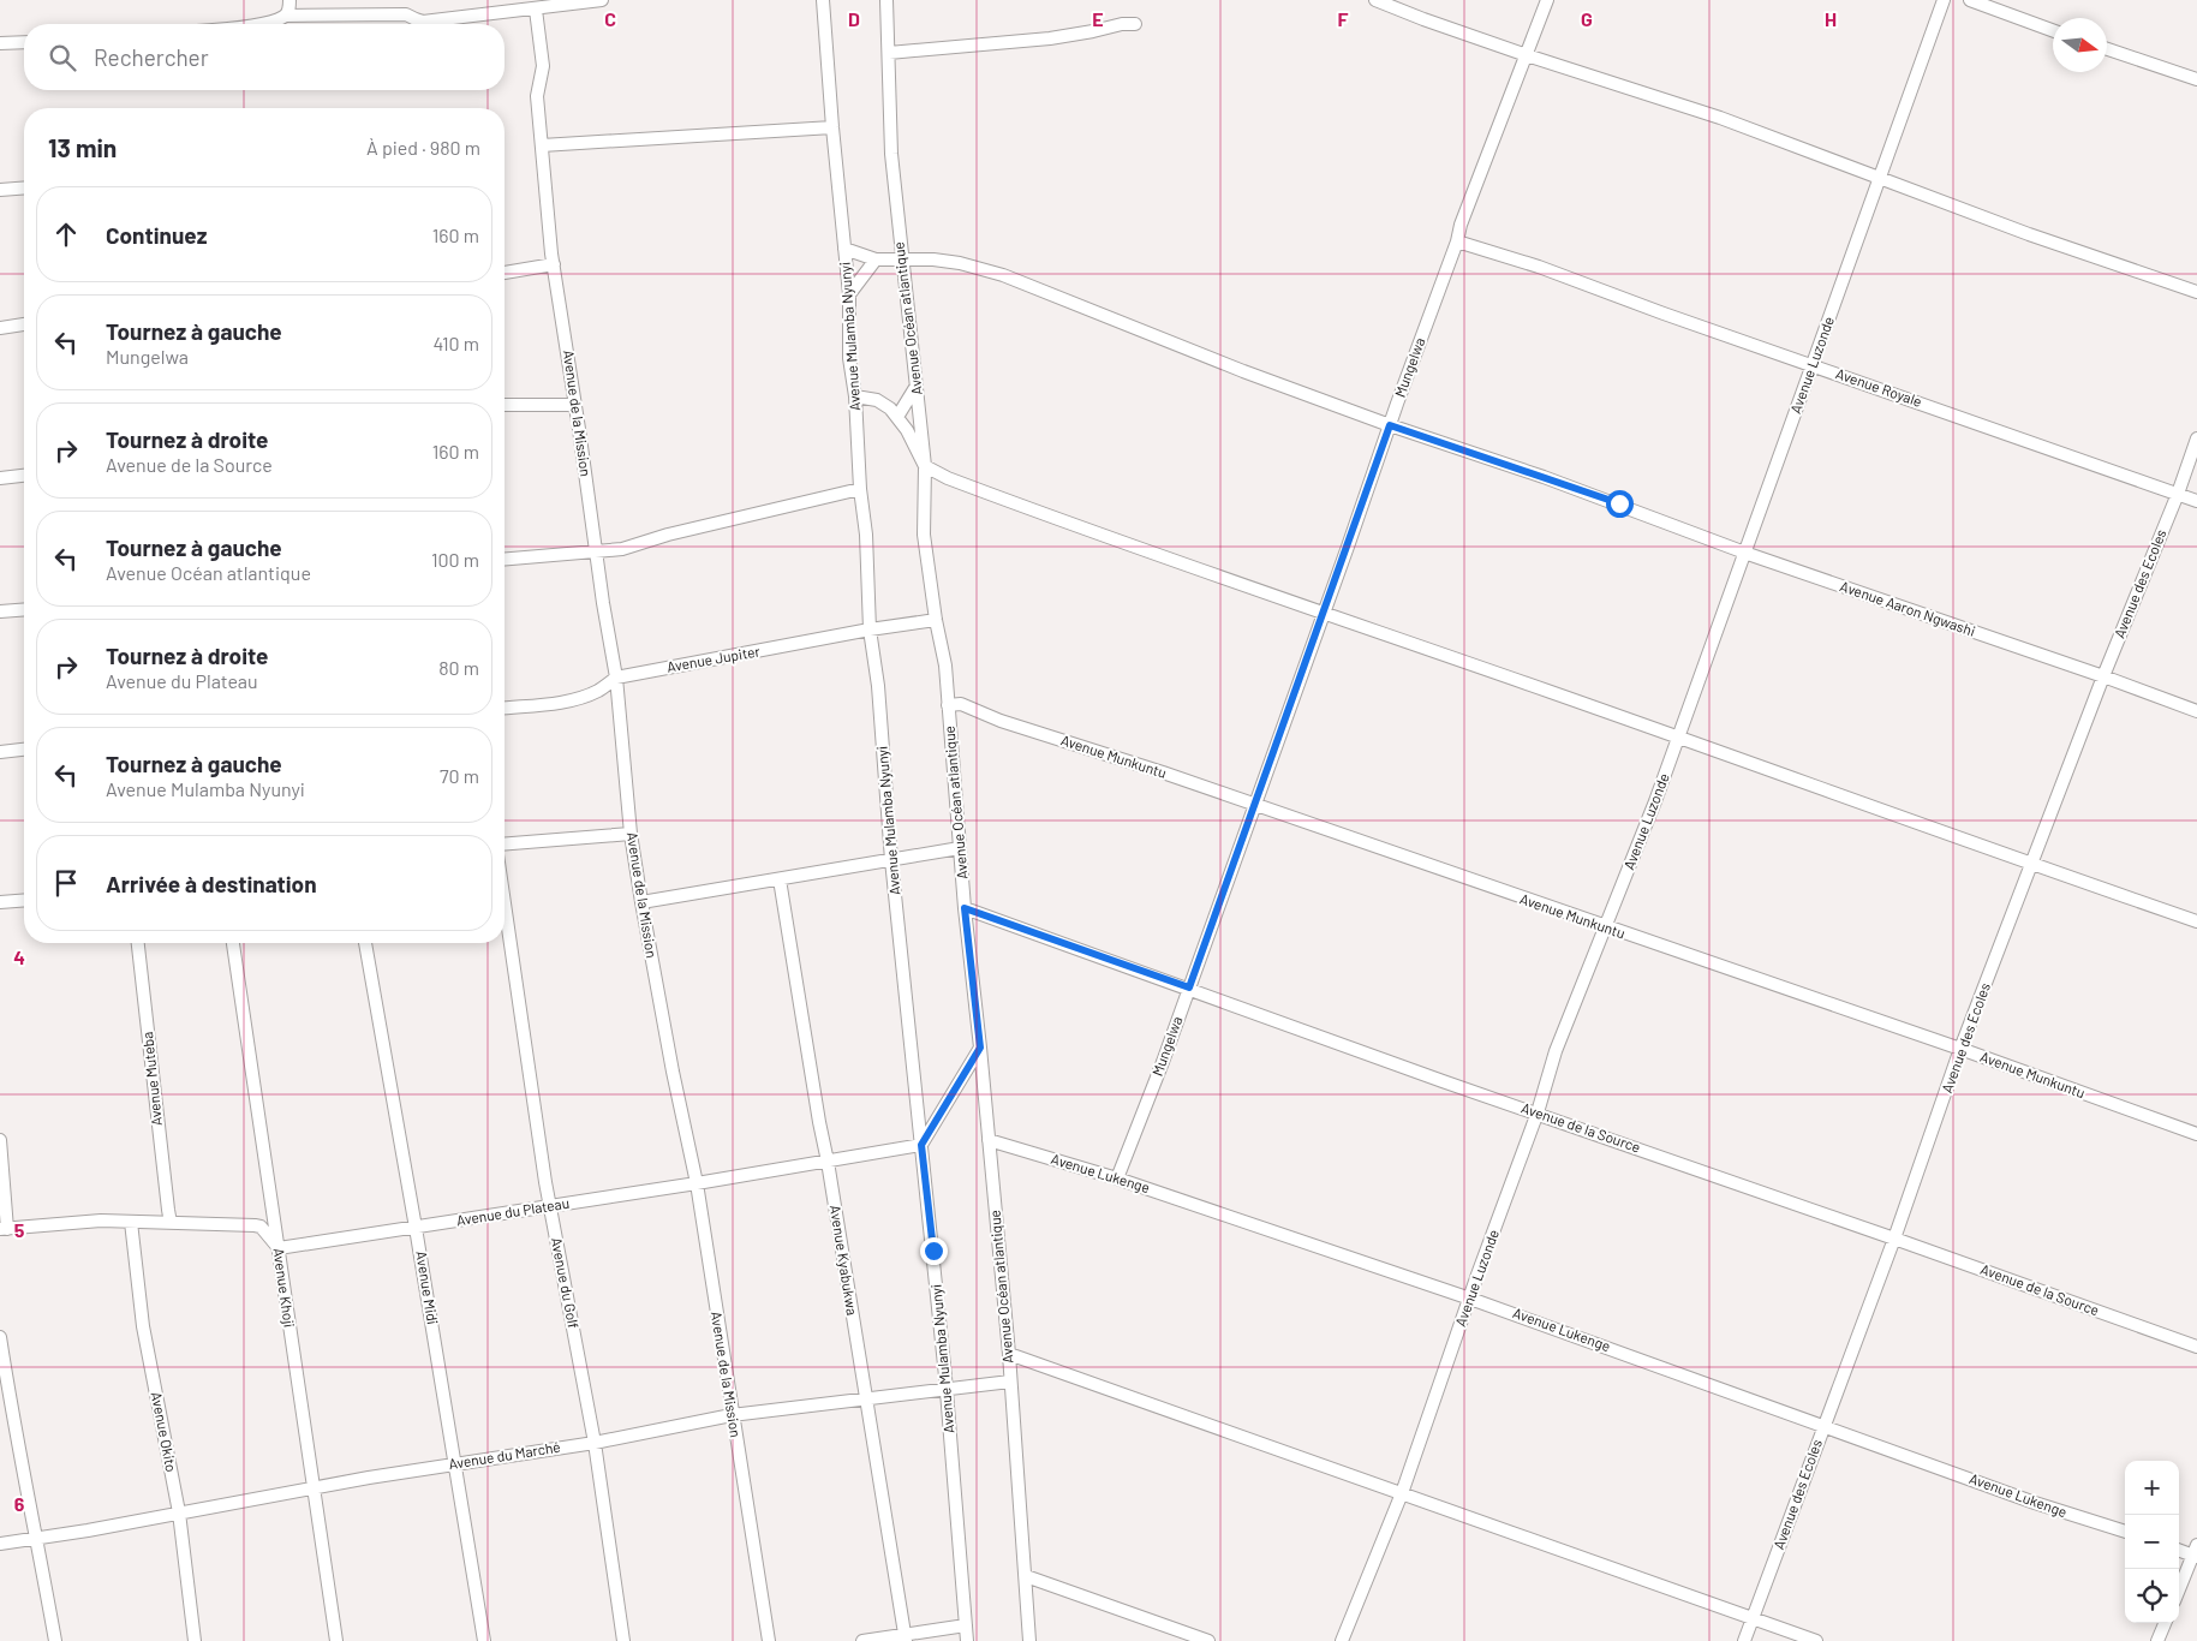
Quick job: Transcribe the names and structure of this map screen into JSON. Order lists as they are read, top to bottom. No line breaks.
{"streets":{"street":["Avenue Océan atlantique","Avenue Mulamba Nyunyi","Avenue Luzonde","Mungelwa","Avenue Royale","Avenue de la Mission","Avenue des Ecoles","Avenue Aaron Ngwashi","Avenue Jupiter","Avenue Munkuntu","Avenue Muteba","Avenue de la Source","Avenue Lukenge","Avenue du Plateau","Avenue Kyabukwa","Avenue du Golf","Avenue Khoji","Avenue Midi","Avenue Okito","Avenue du Marché"]},"crossings":[["Avenue Océan atlantique","Avenue Aaron Ngwashi"],["Avenue Océan atlantique","Avenue Jupiter"],["Avenue Océan atlantique","Avenue Munkuntu"],["Avenue Océan atlantique","Avenue de la Source"],["Avenue Océan atlantique","Avenue Lukenge"],["Avenue Océan atlantique","Avenue du Marché"],["Avenue Mulamba Nyunyi","Avenue Jupiter"],["Avenue Mulamba Nyunyi","Avenue du Plateau"],["Avenue Mulamba Nyunyi","Avenue du Marché"],["Avenue Luzonde","Avenue Royale"],["Avenue Luzonde","Avenue Aaron Ngwashi"],["Avenue Luzonde","Avenue Munkuntu"],["Avenue Luzonde","Avenue de la Source"],["Avenue Luzonde","Avenue Lukenge"],["Mungelwa","Avenue Royale"],["Mungelwa","Avenue Aaron Ngwashi"],["Mungelwa","Avenue Munkuntu"],["Mungelwa","Avenue de la Source"],["Mungelwa","Avenue Lukenge"],["Avenue Royale","Avenue des Ecoles"],["Avenue de la Mission","Avenue Jupiter"],["Avenue de la Mission","Avenue du Plateau"],["Avenue de la Mission","Avenue du Marché"],["Avenue des Ecoles","Avenue Aaron Ngwashi"],["Avenue des Ecoles","Avenue Munkuntu"],["Avenue des Ecoles","Avenue de la Source"],["Avenue des Ecoles","Avenue Lukenge"],["Avenue du Plateau","Avenue Kyabukwa"],["Avenue du Plateau","Avenue du Golf"],["Avenue du Plateau","Avenue Khoji"],["Avenue du Plateau","Avenue Midi"],["Avenue Kyabukwa","Avenue du Marché"],["Avenue du Golf","Avenue du Marché"],["Avenue Khoji","Avenue du Marché"],["Avenue Midi","Avenue du Marché"],["Avenue Okito","Avenue du Marché"]],"north":"right","page":{"search":"Rechercher","heading":["13 min","À pied · 980 m"],"list":[["Continuez","160 m"],["Tournez à gauche","Mungelwa","410 m"],["Tournez à droite","Avenue de la Source","160 m"],["Tournez à gauche","Avenue Océan atlantique","100 m"],["Tournez à droite","Avenue du Plateau","80 m"],["Tournez à gauche","Avenue Mulamba Nyunyi","70 m"],"Arrivée à destination"],"map_buttons":["+","−"]},"grid":{"columns":["C","D","E","F","G","H"],"rows":["4","5","6"]}}
